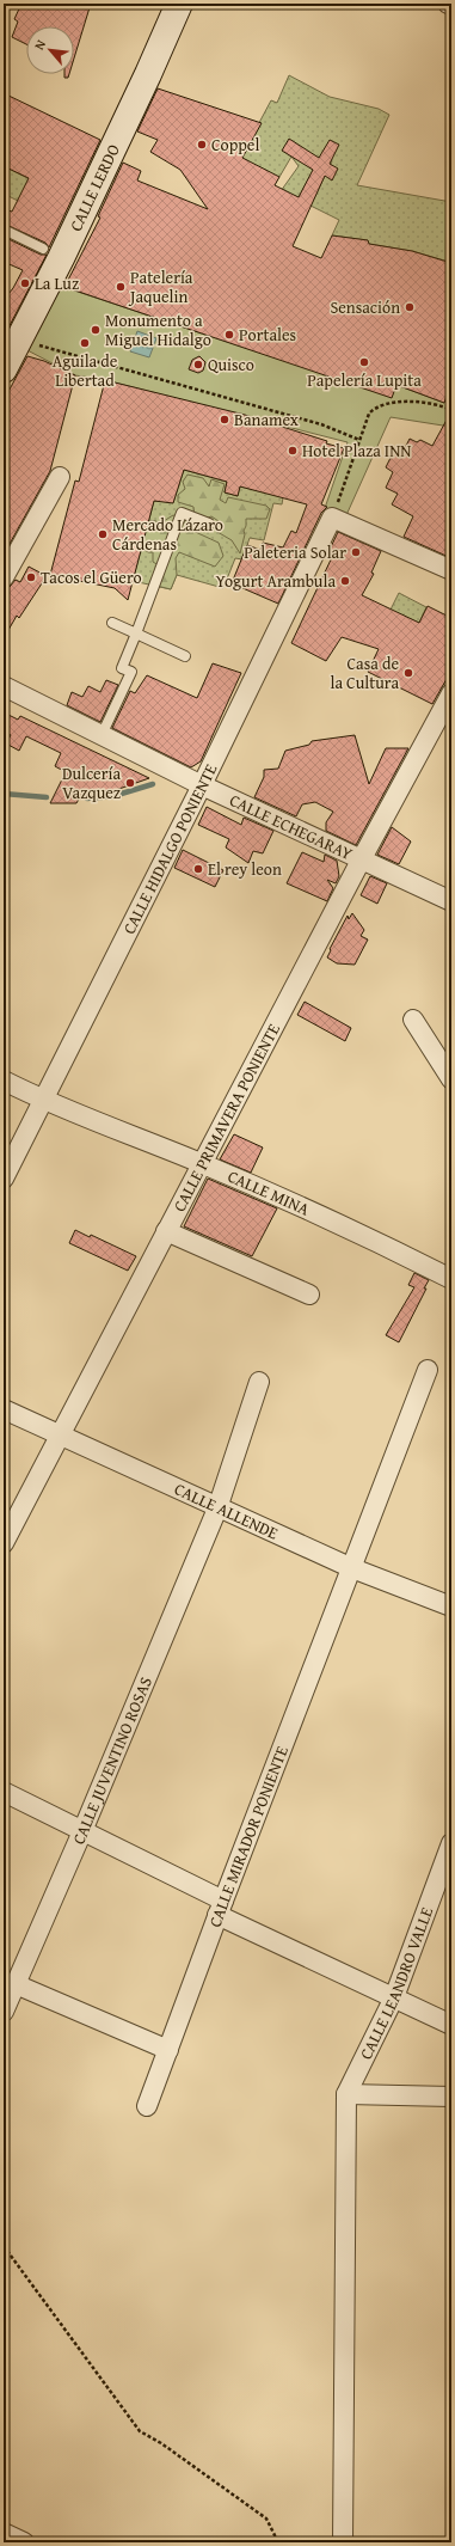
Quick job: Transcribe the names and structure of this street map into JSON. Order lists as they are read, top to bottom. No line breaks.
{"streets":{"street":["CALLE LERDO","CALLE ECHEGARAY","CALLE HIDALGO PONIENTE","CALLE PRIMAVERA PONIENTE","CALLE MINA","CALLE ALLENDE","CALLE JUVENTINO ROSAS","CALLE MIRADOR PONIENTE","CALLE LEANDRO VALLE"]},"crossings":[["CALLE ECHEGARAY","CALLE HIDALGO PONIENTE"],["CALLE ECHEGARAY","CALLE PRIMAVERA PONIENTE"],["CALLE HIDALGO PONIENTE","CALLE MINA"],["CALLE PRIMAVERA PONIENTE","CALLE MINA"],["CALLE PRIMAVERA PONIENTE","CALLE ALLENDE"],["CALLE ALLENDE","CALLE JUVENTINO ROSAS"],["CALLE ALLENDE","CALLE MIRADOR PONIENTE"]],"places":["Coppel","La Luz","Patelería Jaquelin","Sensación","Monumento a Miguel Hidalgo","Portales","Aguila de Libertad","Papelería Lupita","Quisco","Banamex","Hotel Plaza INN","Mercado Lázaro Cárdenas","Paleteria Solar","Tacos el Güero","Yogurt Arambula","Casa de la Cultura","Dulcería Vazquez","El rey leon"],"north":"top left"}
